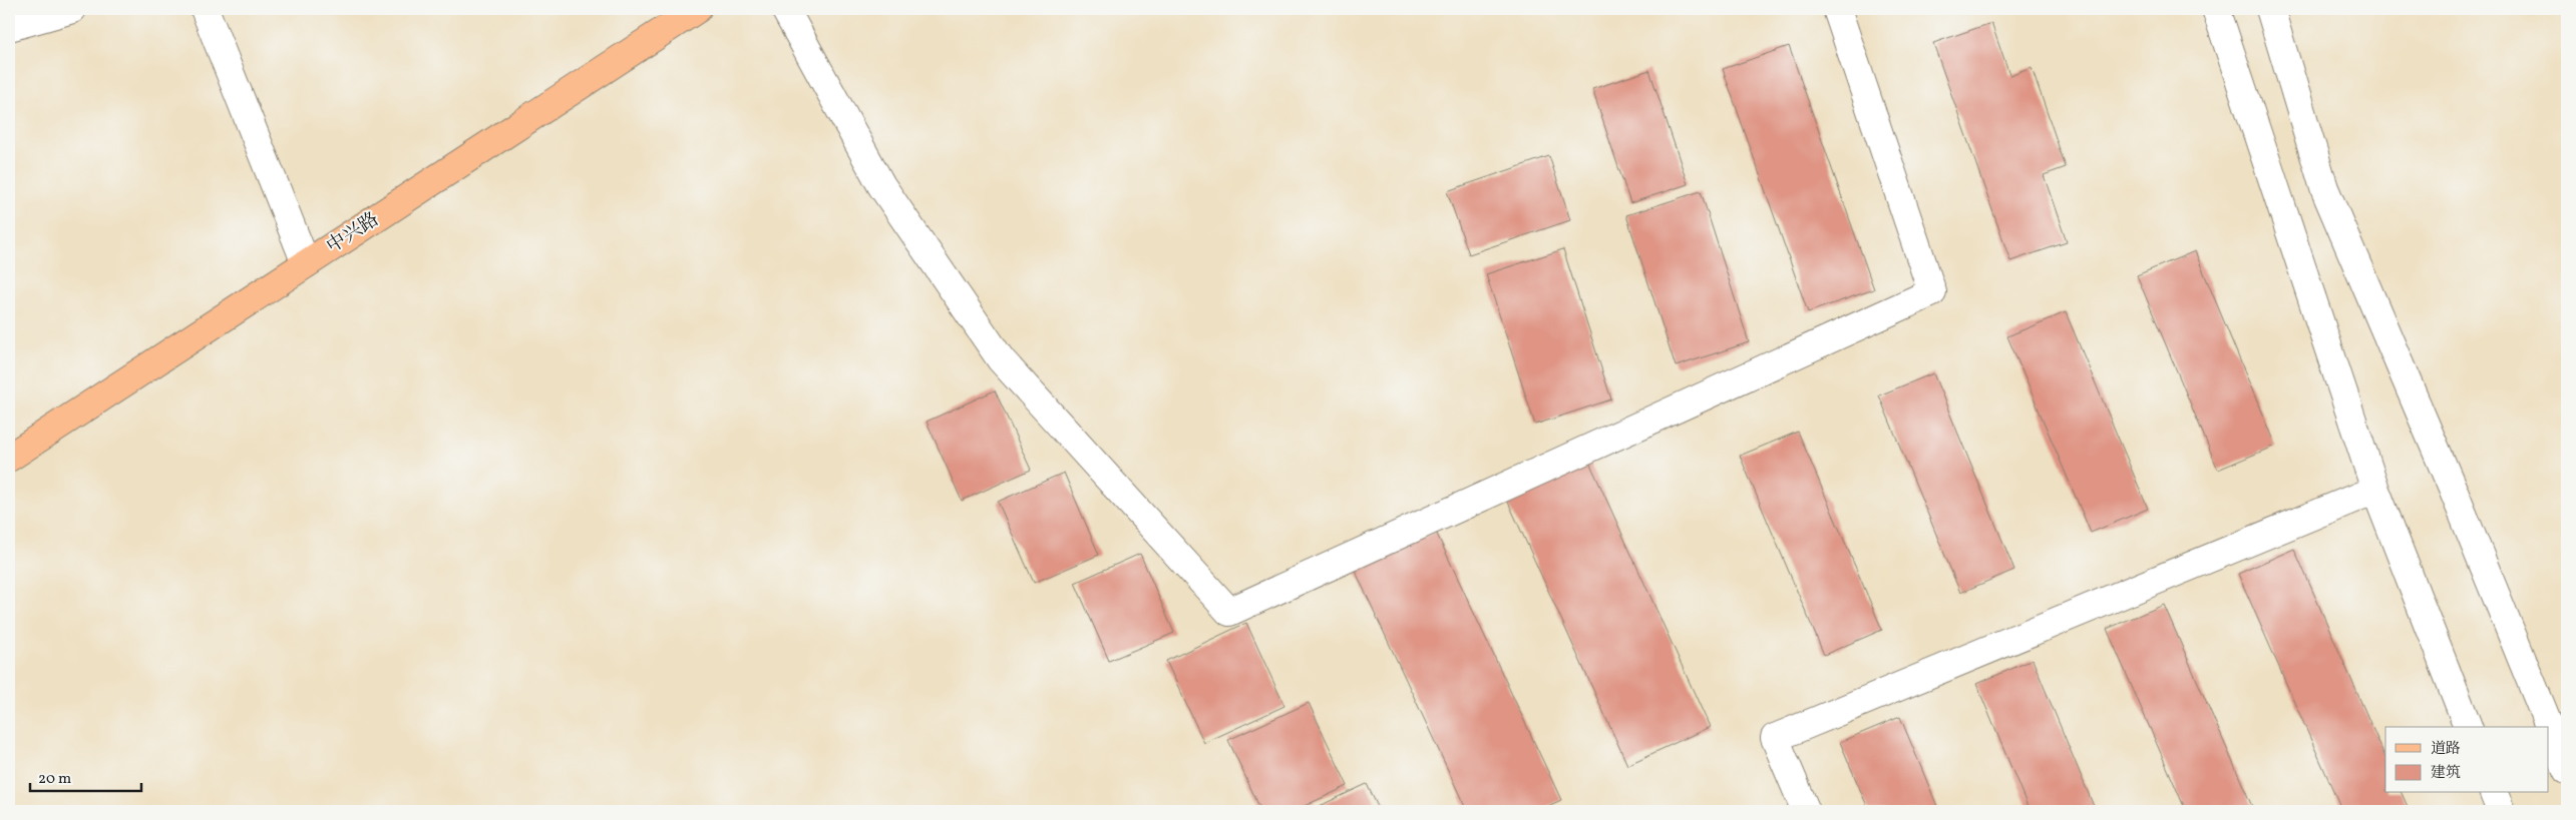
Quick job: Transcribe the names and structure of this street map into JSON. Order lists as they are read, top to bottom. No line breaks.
{"streets":{"main road":["中兴路"]},"legend":["道路","建筑"],"scale_bar":"20 m"}
